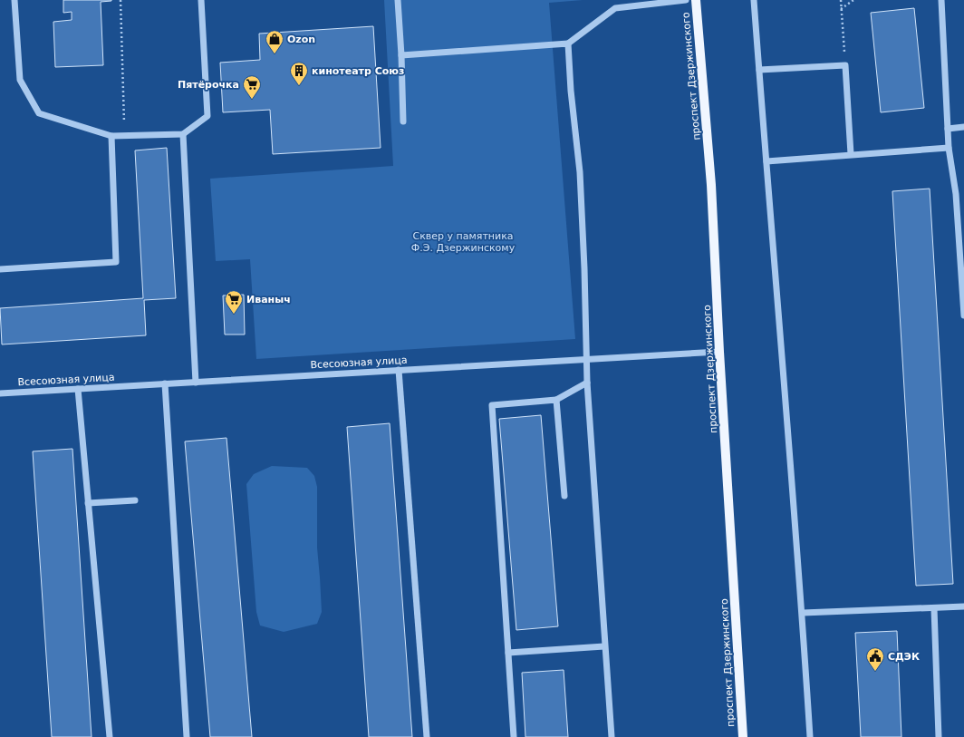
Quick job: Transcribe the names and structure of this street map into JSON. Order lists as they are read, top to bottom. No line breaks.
{"streets":{"main road":["проспект Дзержинского"],"street":["Всесоюзная улица"]},"crossings":[["проспект Дзержинского","Всесоюзная улица"]],"parks":["Сквер у памятника Ф.Э. Дзержинскому"],"places":{"shop":["Ozon"],"building":["кинотеатр Союз"],"supermarket":["Пятёрочка","Иваныч"],"public building":["СДЭК"]}}
